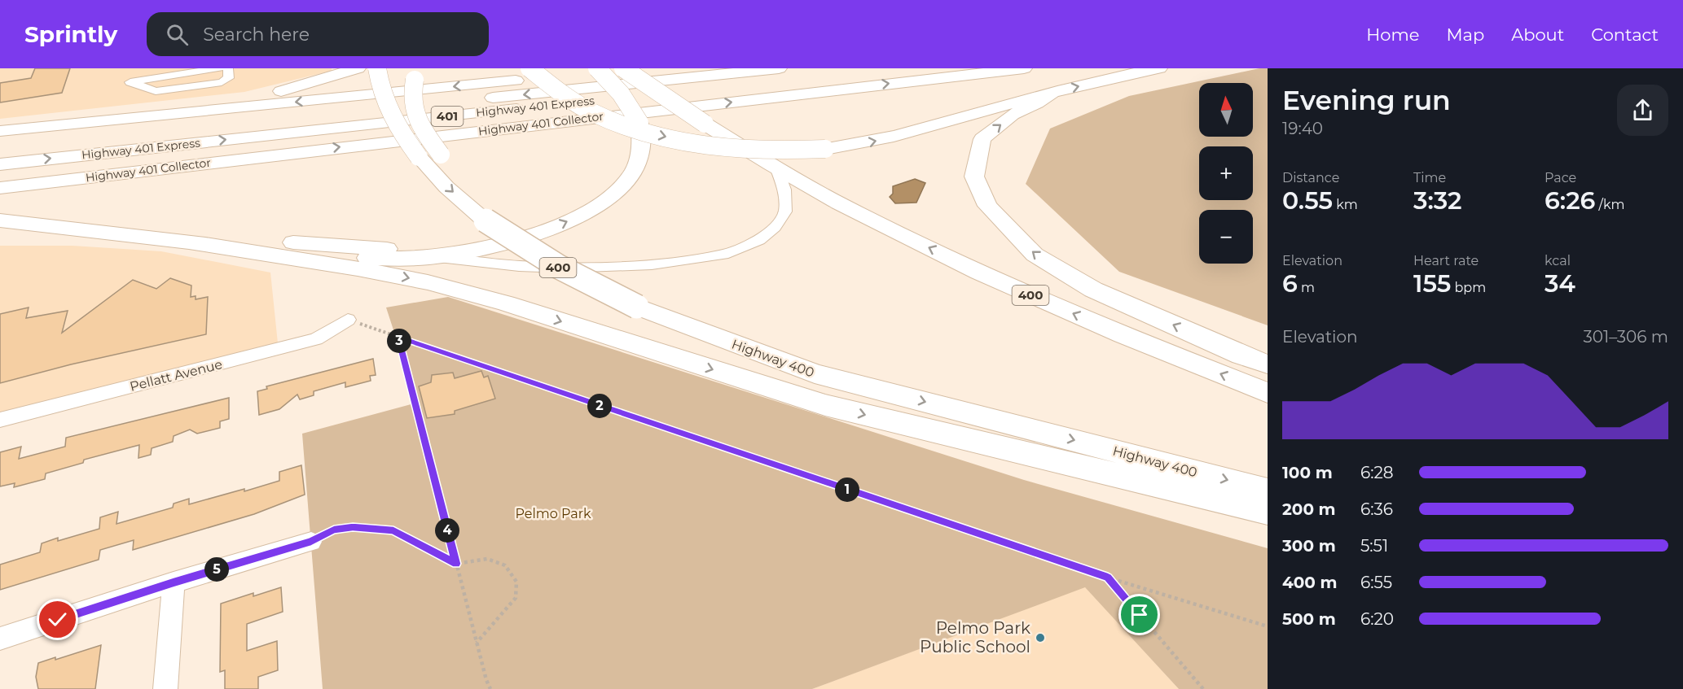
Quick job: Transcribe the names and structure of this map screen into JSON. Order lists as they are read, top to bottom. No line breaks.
{"streets":{"highway":["Highway 401 Express","401","Highway 401 Collector","400","Highway 400"],"street":["Pellatt Avenue"]},"parks":["Pelmo Park"],"places":["Pelmo Park Public School"],"north":"top","page":{"header":"Sprintly","search":"Search here","nav":["Home","Map","About","Contact"],"heading":["Evening run","19:40"],"map_buttons":["+","−"],"stats":[["Distance","0.55 km"],["Time","3:32"],["Pace","6:26 /km"],["Elevation","6 m"],["Heart rate","155 bpm"],["kcal","34"]],"chart":["Elevation","301–306 m"],"pins":["3","2","1","4","5"],"list":[{"name":"100 m","note":"6:28"},{"name":"200 m","note":"6:36"},{"name":"300 m","note":"5:51"},{"name":"400 m","note":"6:55"},{"name":"500 m","note":"6:20"}]}}
